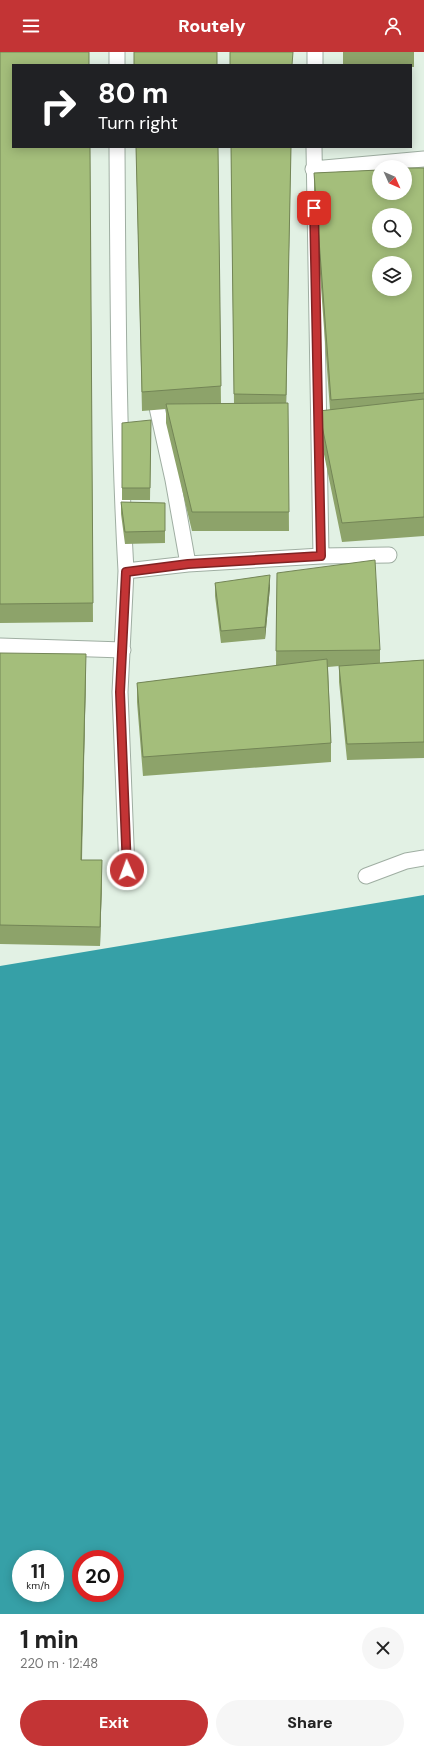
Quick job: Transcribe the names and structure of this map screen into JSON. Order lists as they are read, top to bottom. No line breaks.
{"north":"bottom right","page":{"header":"Routely","turn":["80 m","Turn right"],"speed":"11 km/h","limit":"20","heading":["1 min","220 m · 12:48"],"buttons":["Exit","Share"]}}
